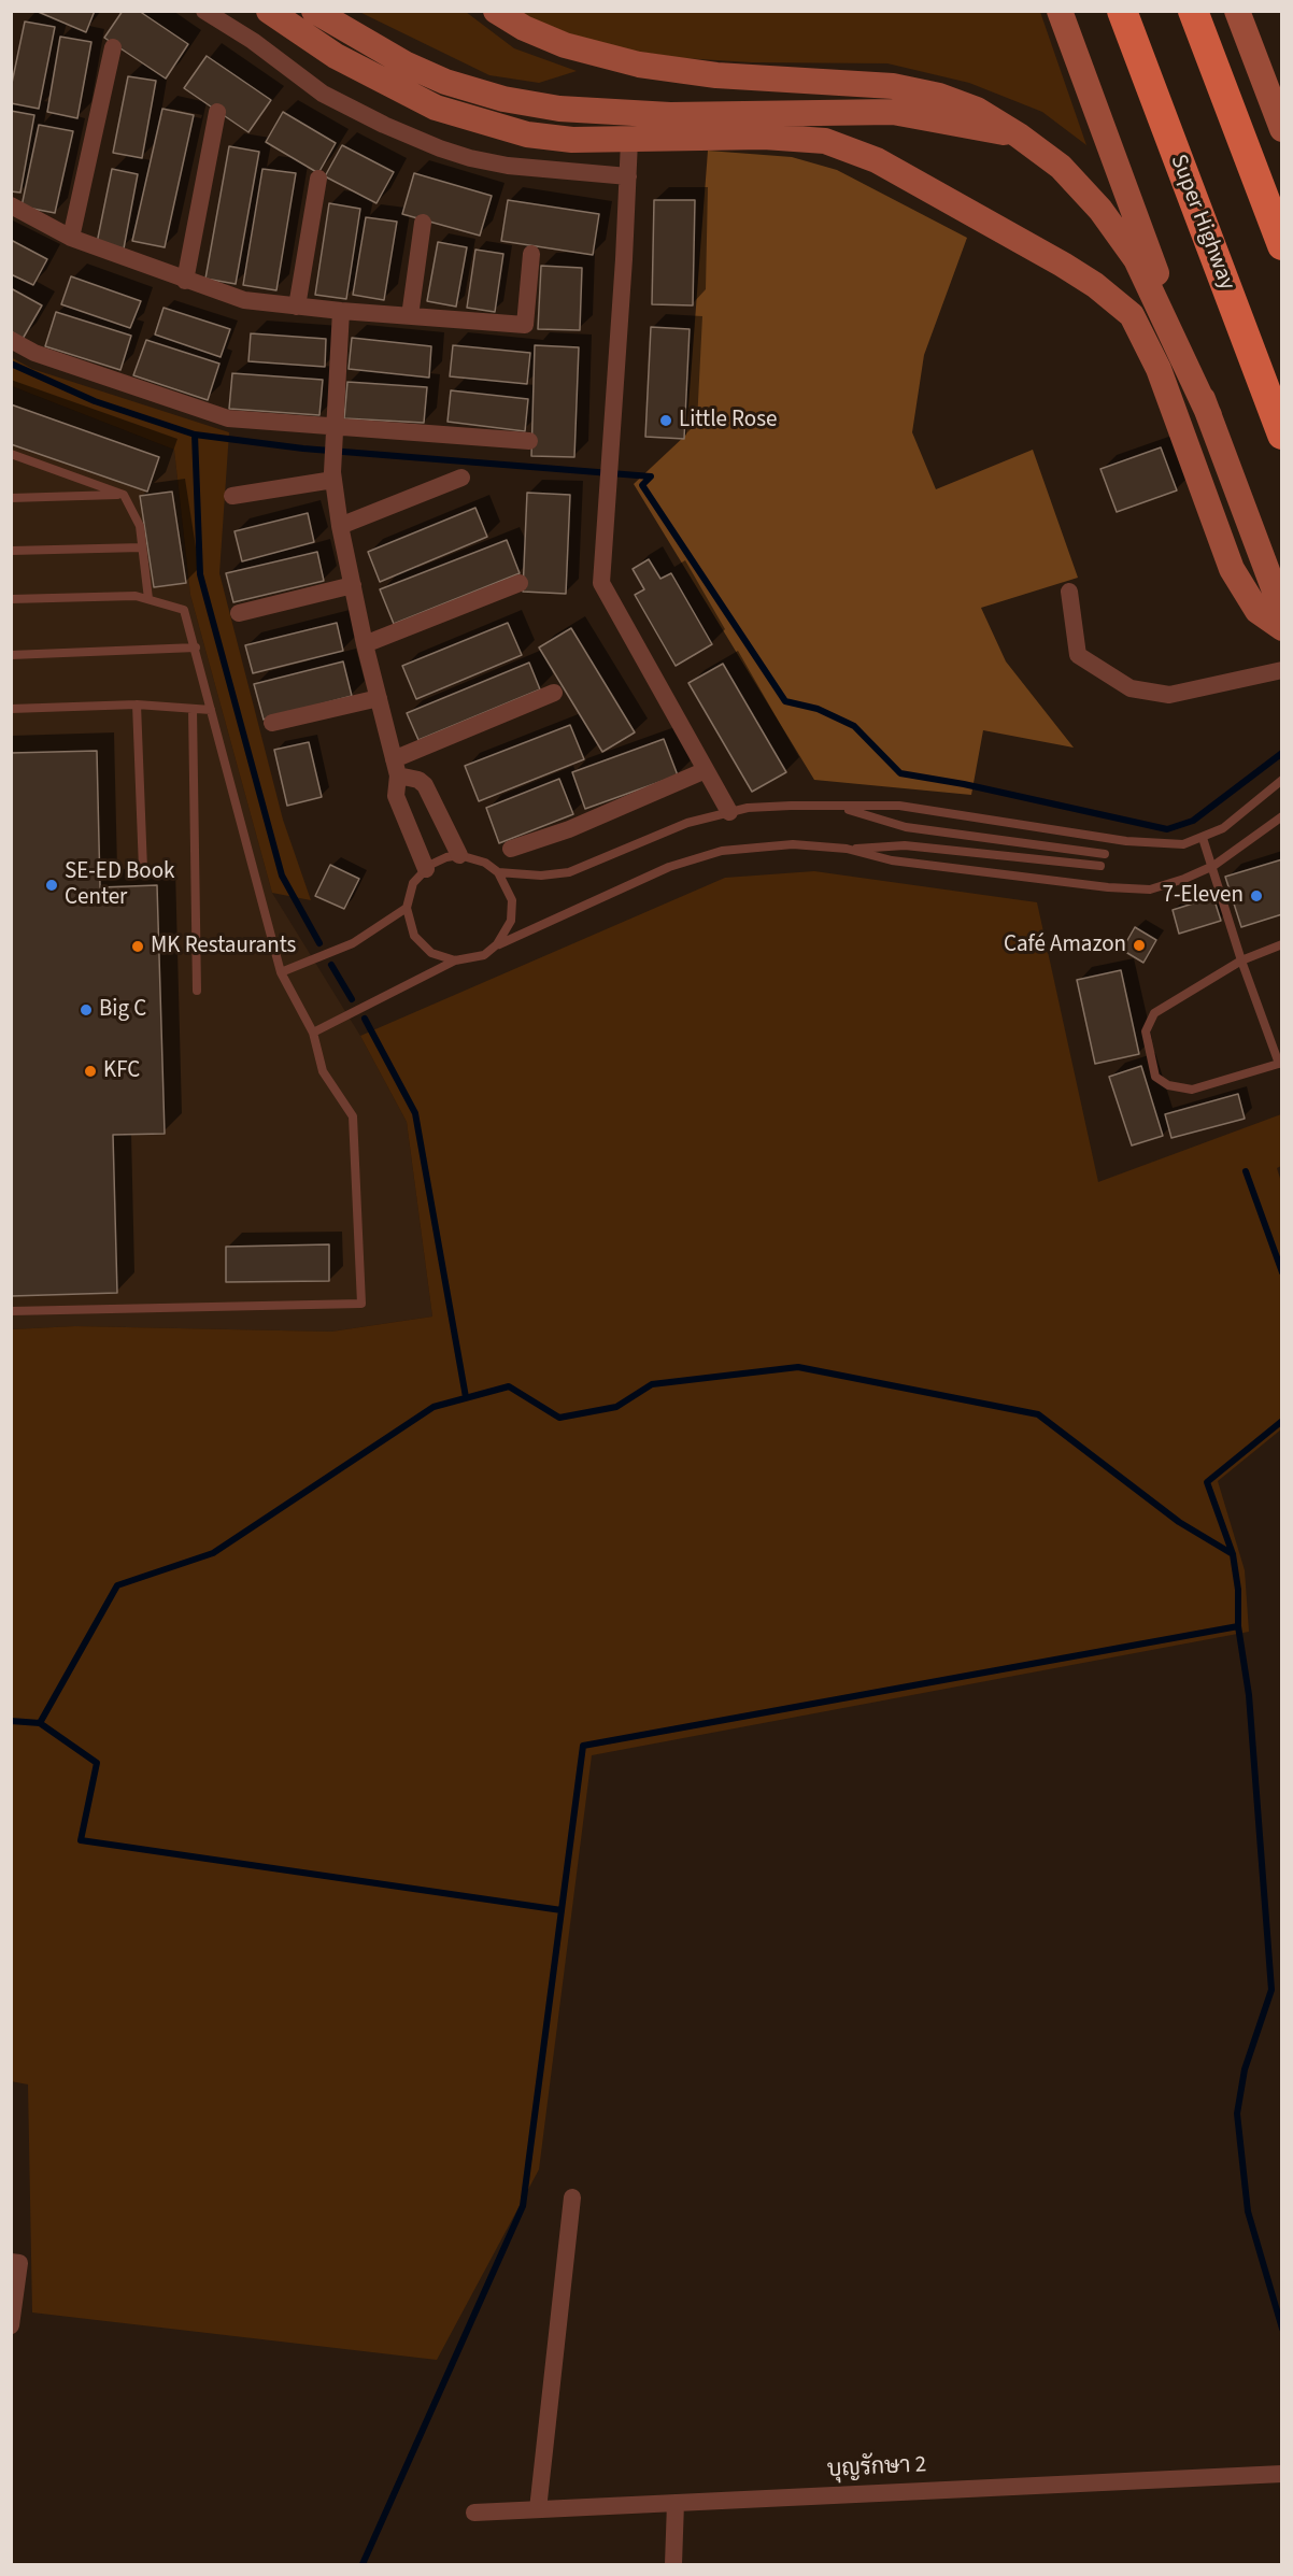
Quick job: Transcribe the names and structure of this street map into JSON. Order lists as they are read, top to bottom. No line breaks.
{"streets":{"highway":["Super Highway"],"street":["บุญรักษา 2"]},"places":["Little Rose","SE-ED Book Center","7-Eleven","Café Amazon","MK Restaurants","Big C","KFC"]}
